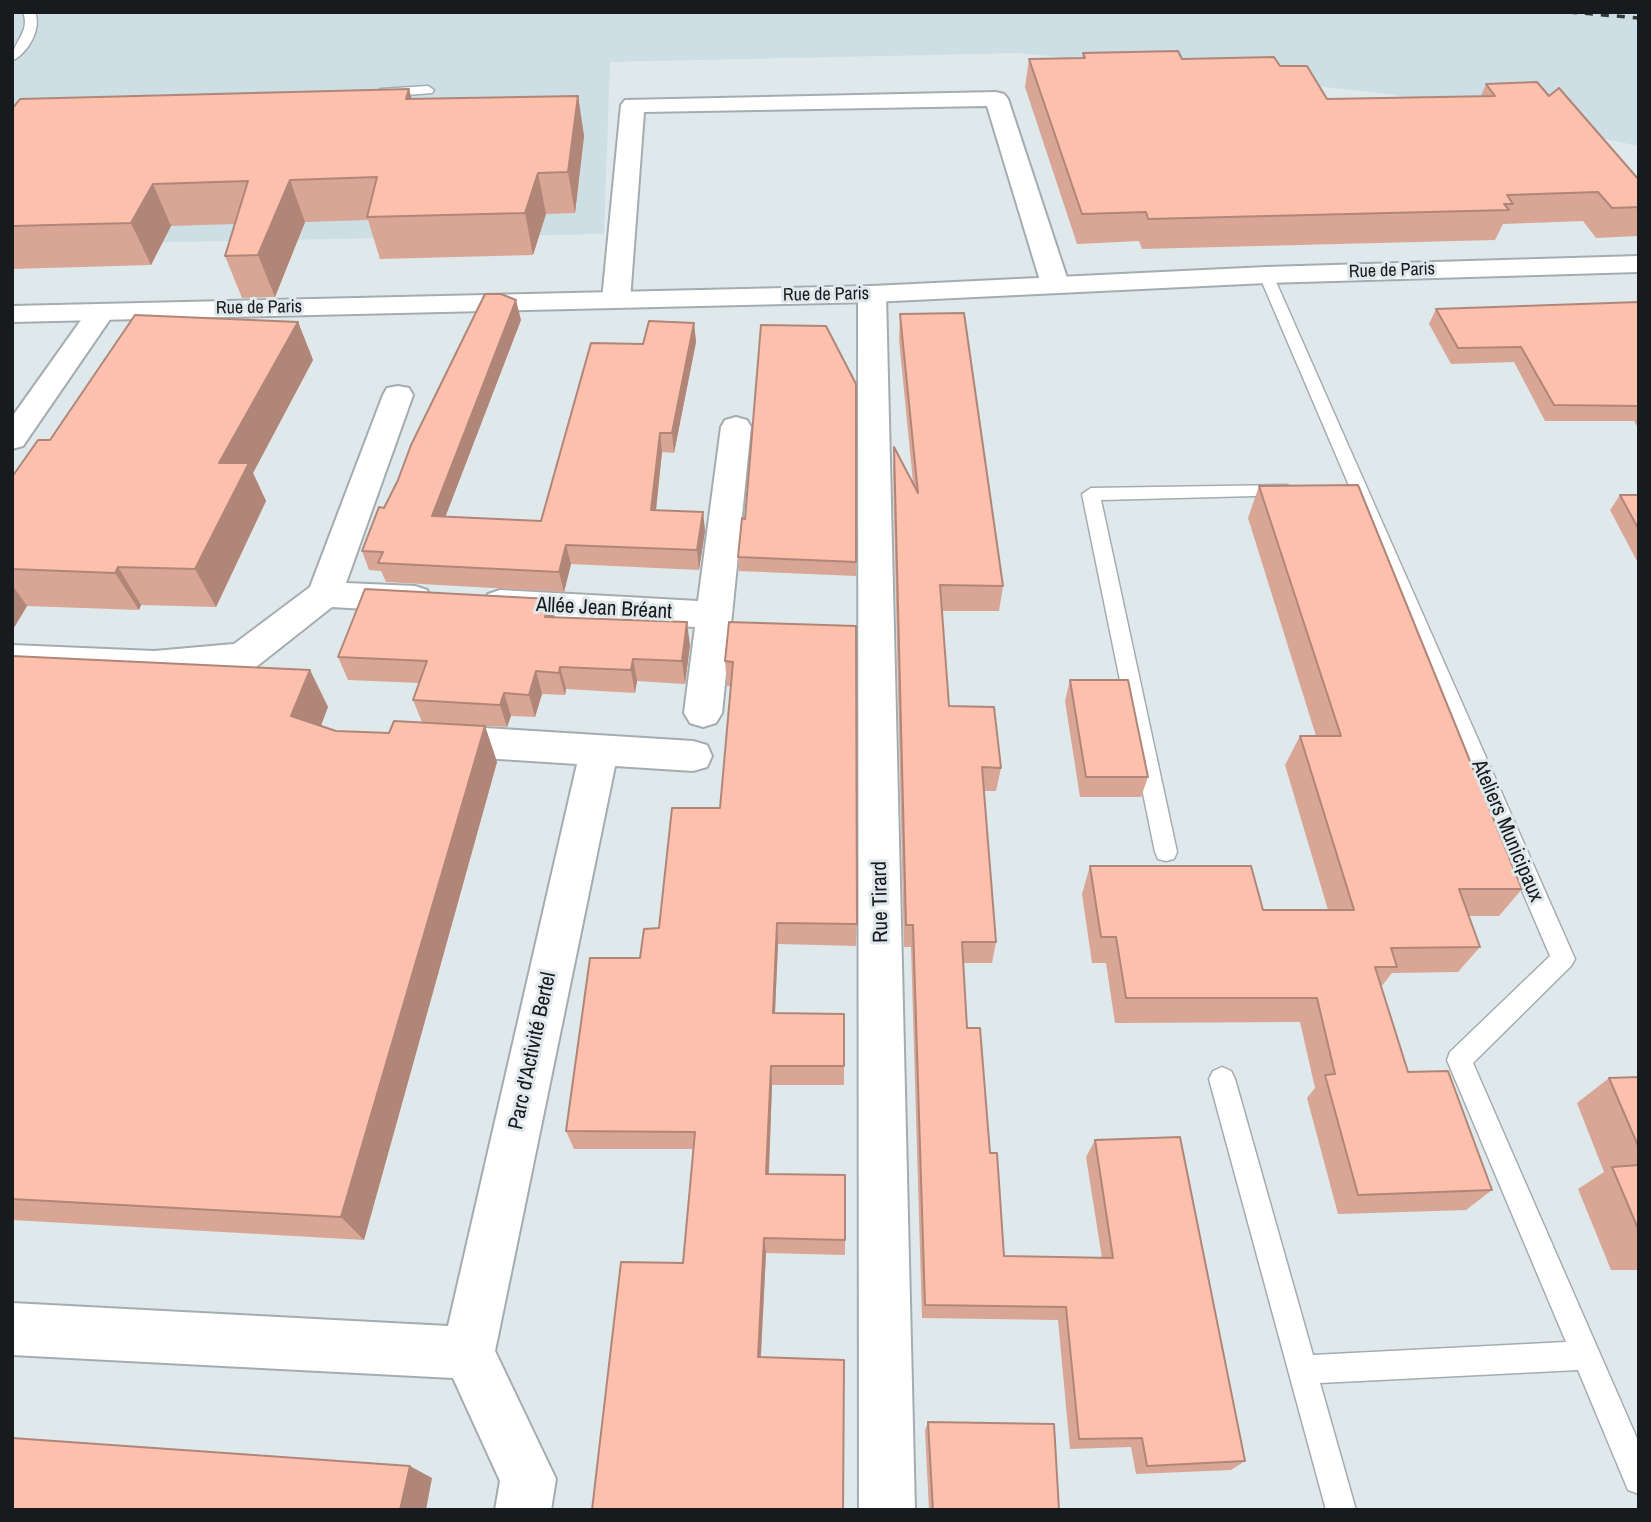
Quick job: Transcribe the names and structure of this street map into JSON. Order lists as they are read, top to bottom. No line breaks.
{"streets":{"street":["Rue de Paris","Allée Jean Bréant","Rue Tirard","Parc d'Activité Bertel"],"lane":["Ateliers Municipaux"]},"crossings":[["Rue de Paris","Ateliers Municipaux"],["Rue de Paris","Rue Tirard"]]}
